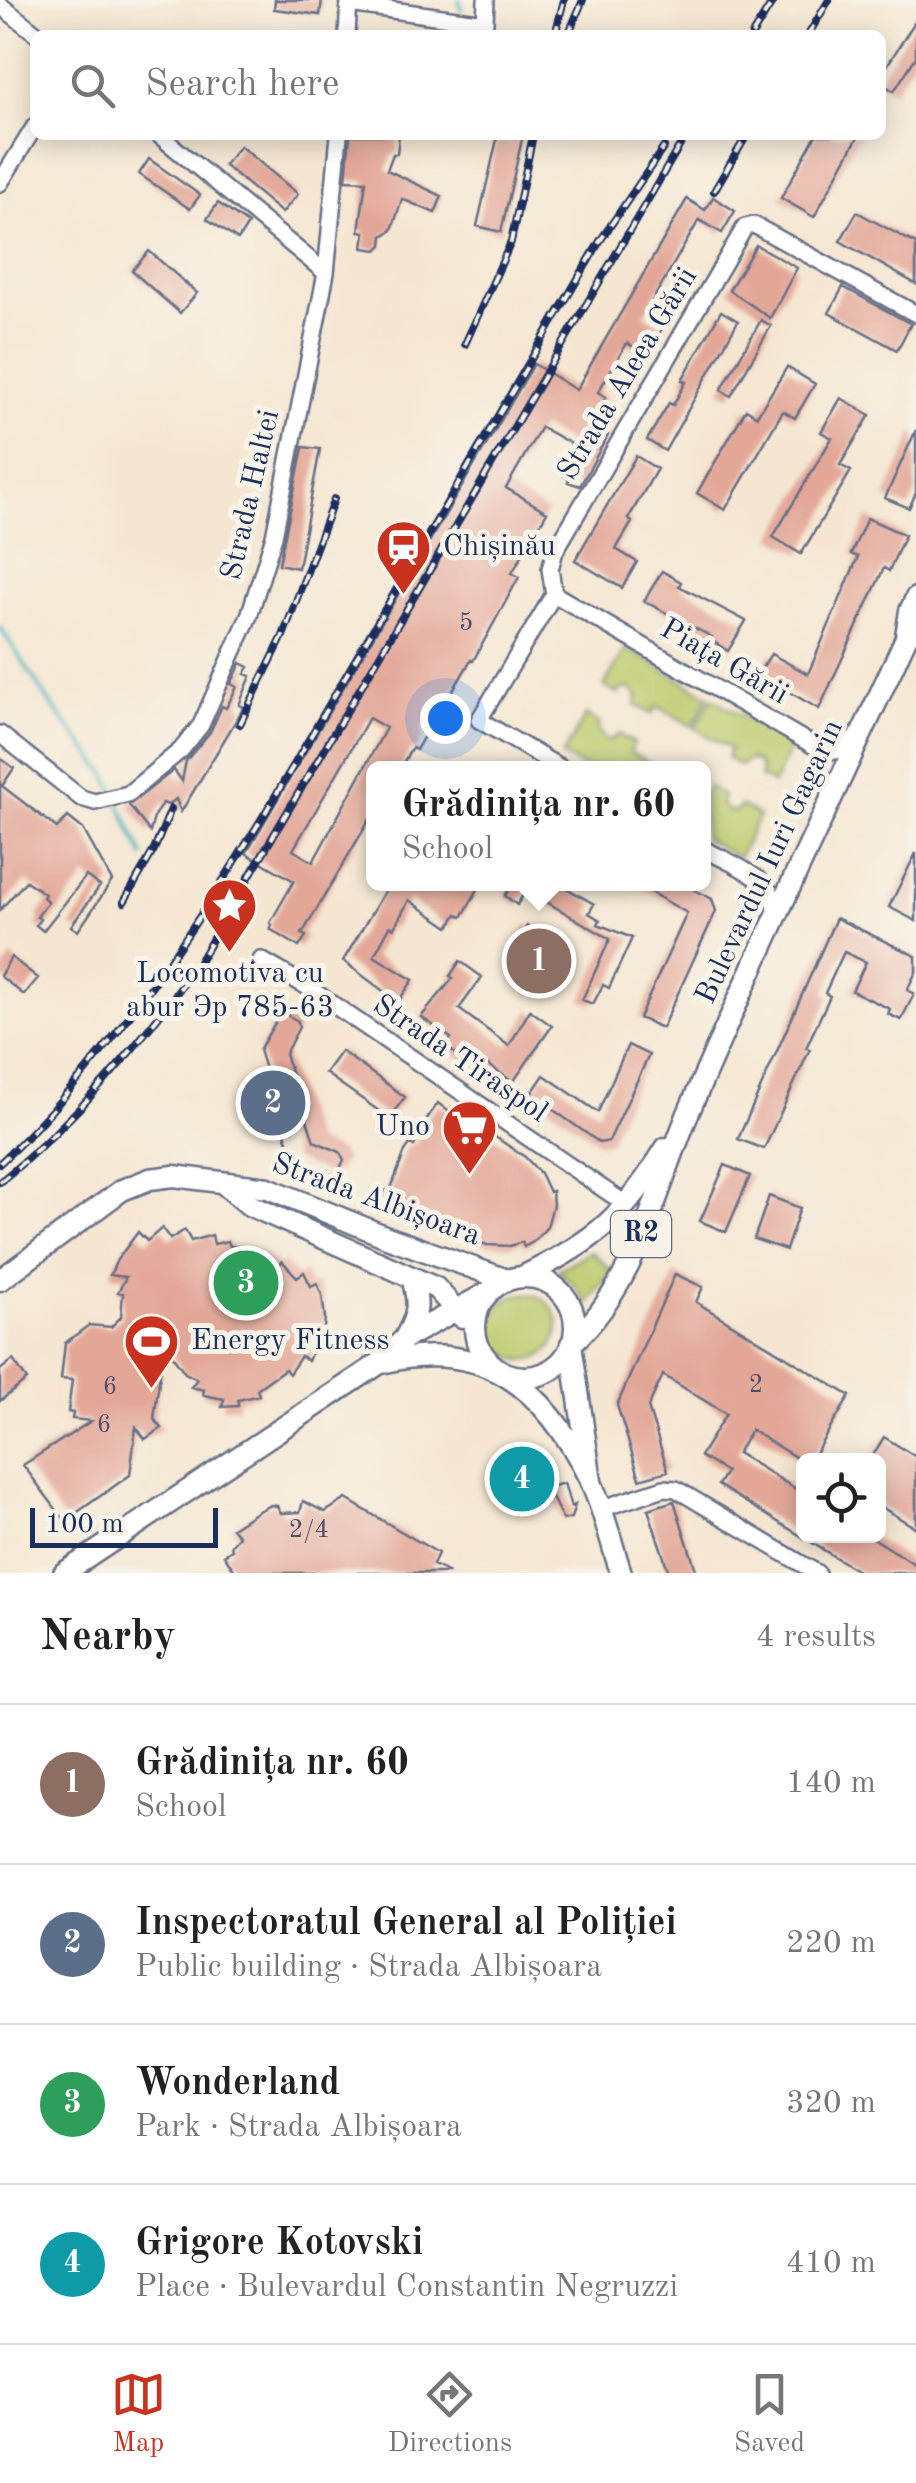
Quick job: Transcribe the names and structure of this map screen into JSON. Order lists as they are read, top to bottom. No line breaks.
{"streets":{"main road":["Bulevardul Iuri Gagarin","Strada Albișoara","R2"],"street":["Strada Aleea Gării","Strada Haltei","Piața Gării","Strada Tiraspol"]},"crossings":[["Strada Aleea Gării","Piața Gării"],["Piața Gării","Bulevardul Iuri Gagarin"],["Bulevardul Iuri Gagarin","Strada Tiraspol"],["Bulevardul Iuri Gagarin","Strada Albișoara"]],"places":{"station":["Chișinău"],"place":["Locomotiva cu abur Эр 785-63"],"supermarket":["Uno"],"sports":["Energy Fitness"]},"house_numbers":["5","2","6","6","2/4"],"scale_bar":"100 m","page":{"search":"Search here","popup":["Grădinița nr. 60","School"],"pins":["1","2","3","4"],"scale":"100 m","heading":["Nearby","4 results"],"list":[{"mark":"1","name":"Grădinița nr. 60","note":"School","value":"140 m"},{"mark":"2","name":"Inspectoratul General al Poliției","note":"Public building · Strada Albișoara","value":"220 m"},{"mark":"3","name":"Wonderland","note":"Park · Strada Albișoara","value":"320 m"},{"mark":"4","name":"Grigore Kotovski","note":"Place · Bulevardul Constantin Negruzzi","value":"410 m"}],"nav":["Map","Directions","Saved"]}}
